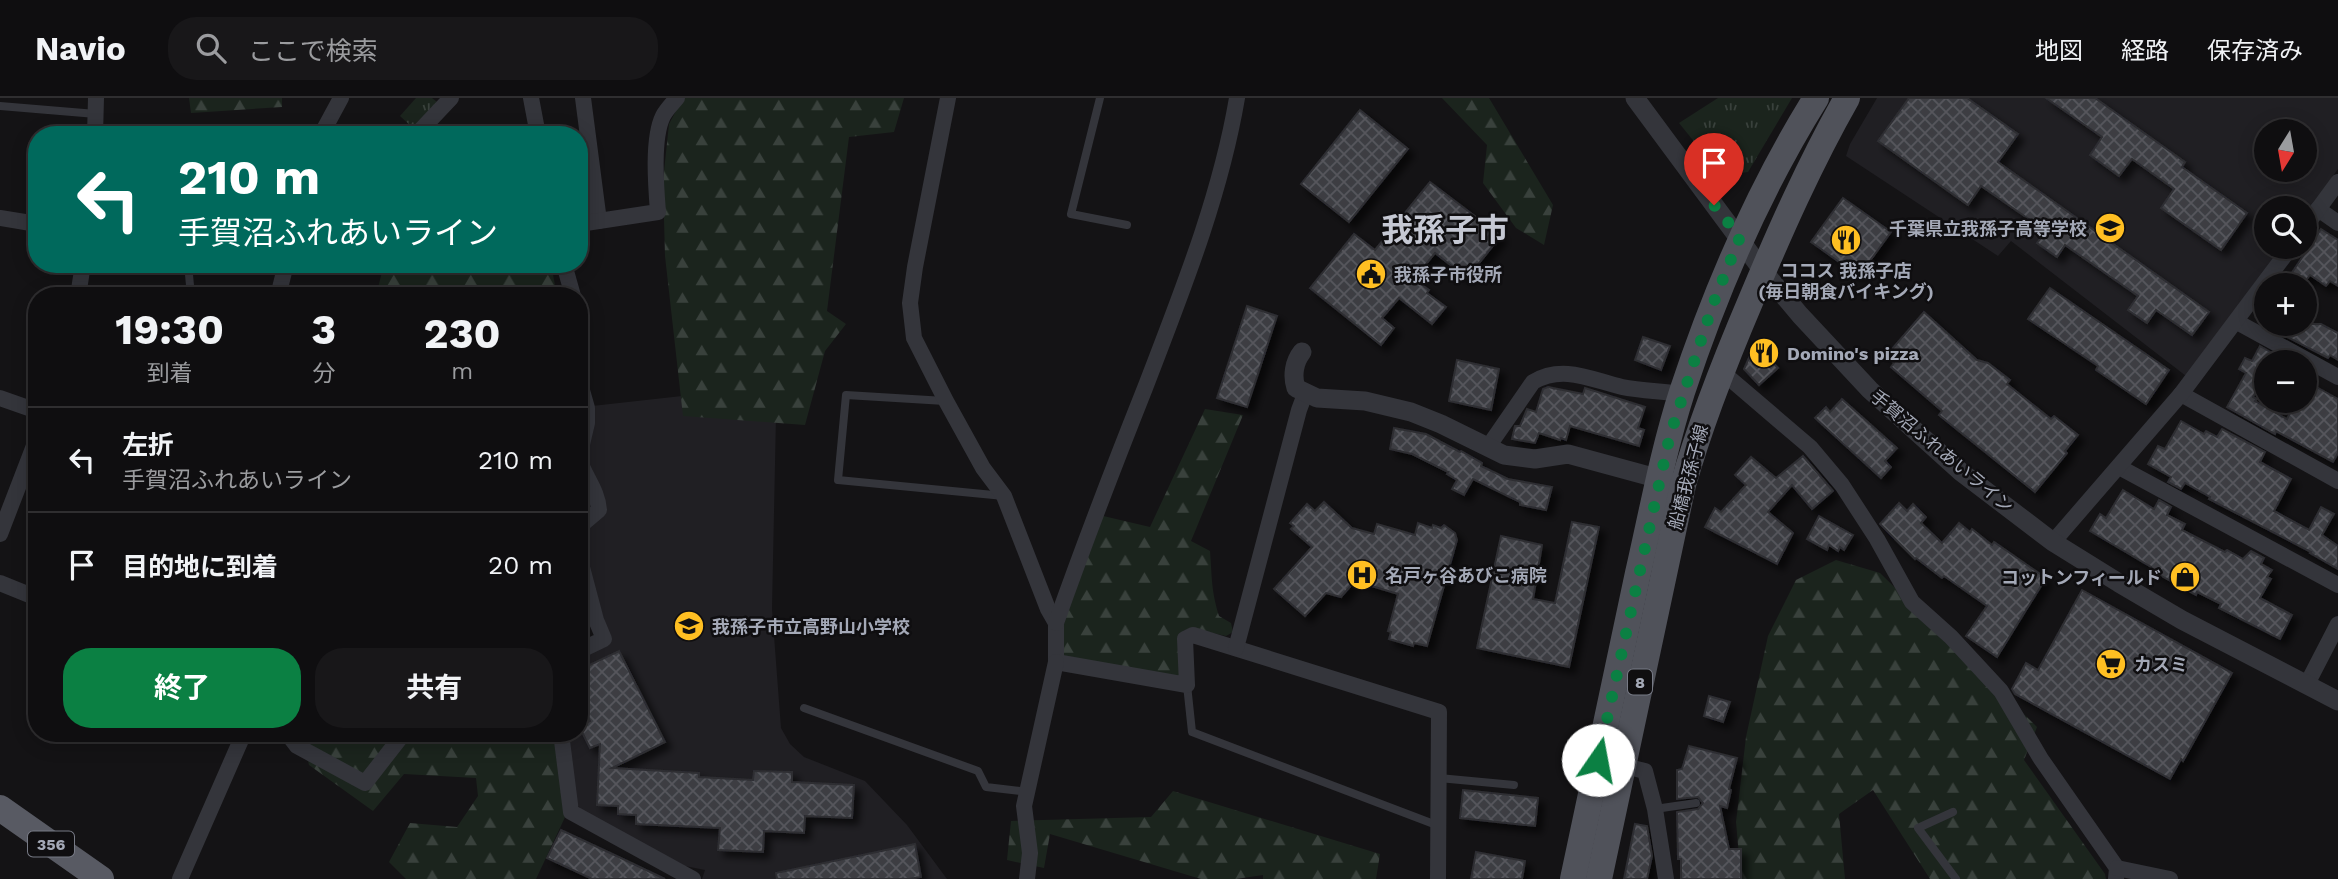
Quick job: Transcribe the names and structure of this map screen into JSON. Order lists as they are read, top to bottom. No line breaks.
{"streets":{"highway":["356"],"main road":["船橋我孫子線","8"],"street":["手賀沼ふれあいライン"]},"crossings":[["手賀沼ふれあいライン","船橋我孫子線"]],"districts":["我孫子市"],"places":{"school or university":["千葉県立我孫子高等学校","我孫子市立高野山小学校"],"restaurant":["ココス 我孫子店 (毎日朝食バイキング)","Domino's pizza"],"public building":["我孫子市役所"],"hospital":["名戸ヶ谷あびこ病院"],"shop":["コットンフィールド"],"supermarket":["カスミ"]},"north":"bottom","page":{"header":"Navio","search":"ここで検索","nav":["地図","経路","保存済み"],"map_buttons":["+","−"],"turn":["210 m","手賀沼ふれあいライン"],"eta":["19:30","到着","3","分","230","m"],"list":[{"name":"左折","note":"手賀沼ふれあいライン","value":"210 m"},{"name":"目的地に到着","value":"20 m"}],"buttons":["終了","共有"]}}
